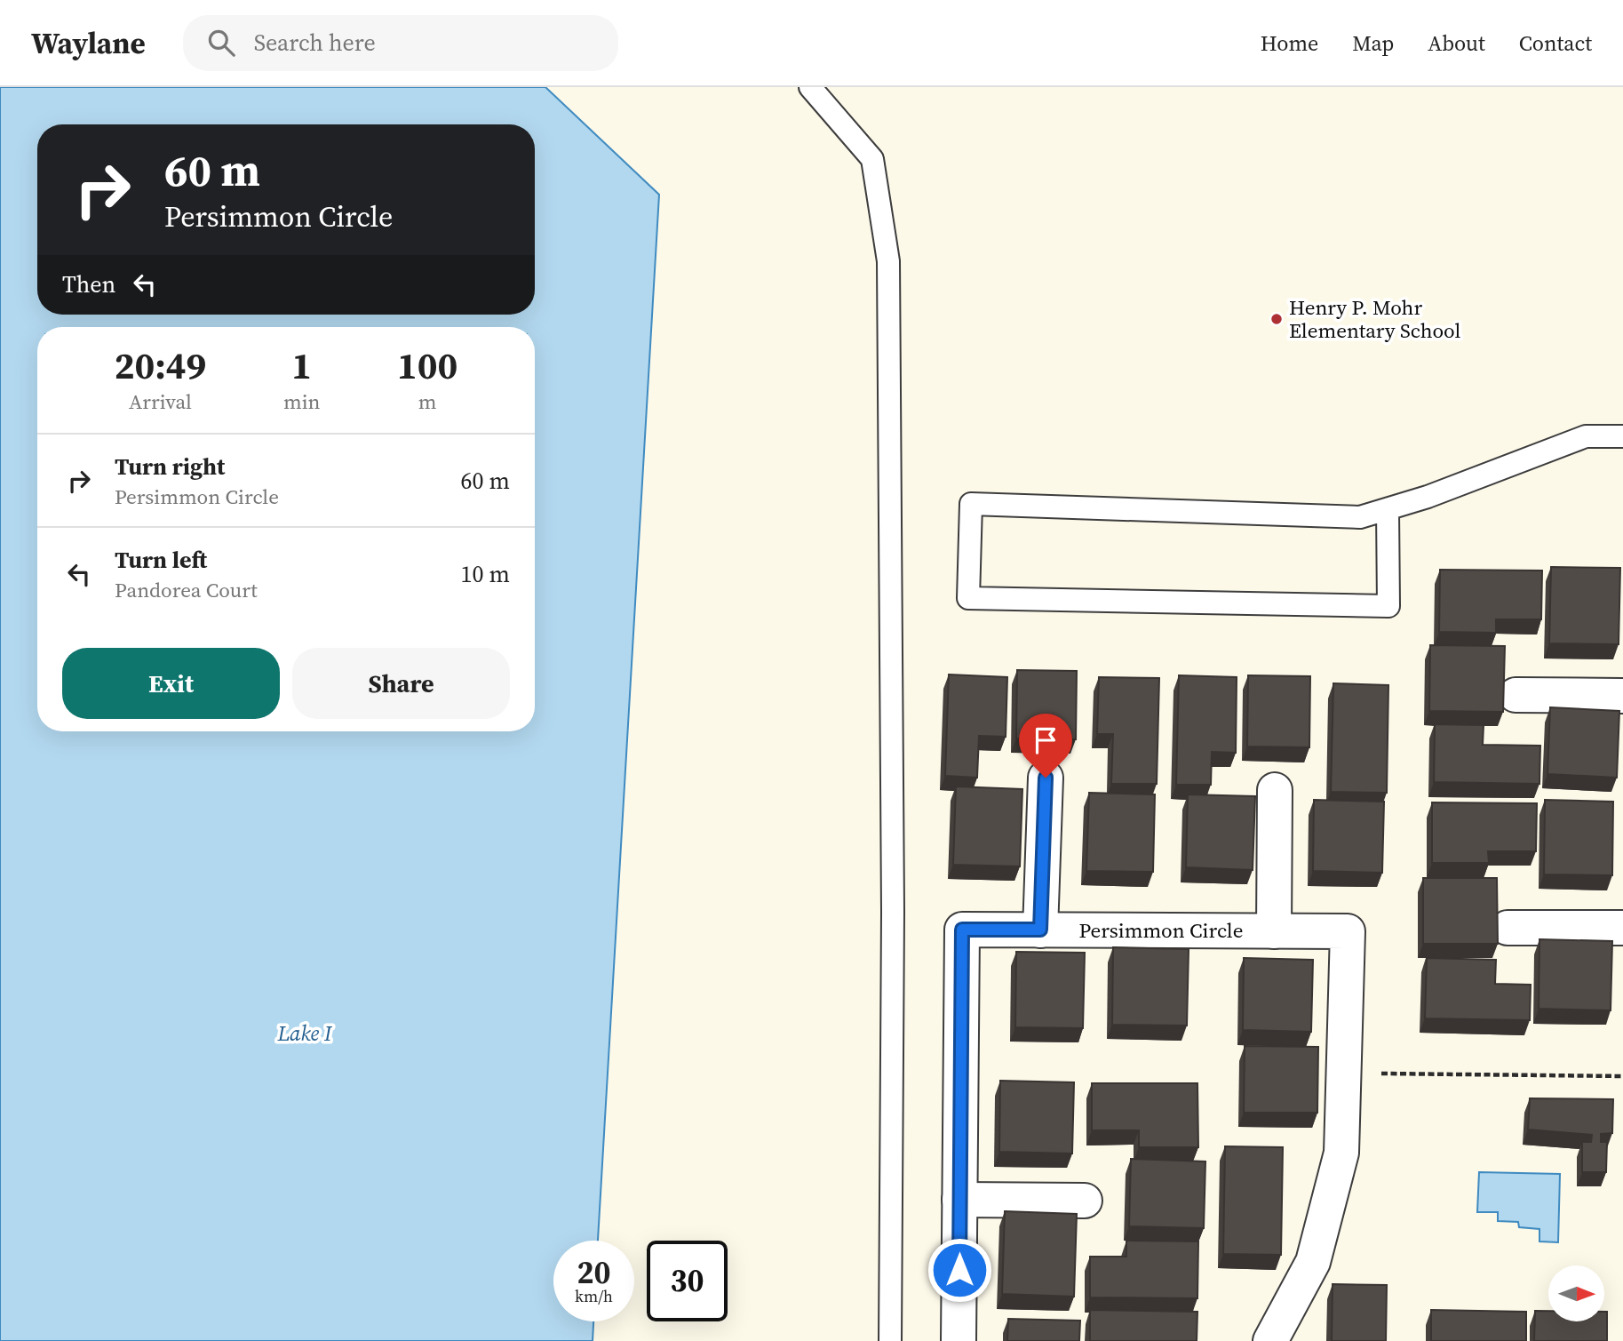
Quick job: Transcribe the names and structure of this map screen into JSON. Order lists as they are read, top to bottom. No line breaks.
{"streets":{"street":["Persimmon Circle"]},"water":["Lake I"],"places":["Henry P. Mohr Elementary School"],"north":"right","page":{"header":"Waylane","search":"Search here","nav":["Home","Map","About","Contact"],"turn":["60 m","Persimmon Circle"],"then":"Then","eta":["20:49","Arrival","1","min","100","m"],"list":[{"name":"Turn right","note":"Persimmon Circle","value":"60 m"},{"name":"Turn left","note":"Pandorea Court","value":"10 m"}],"buttons":["Exit","Share"],"speed":"20 km/h","limit":"30"}}
